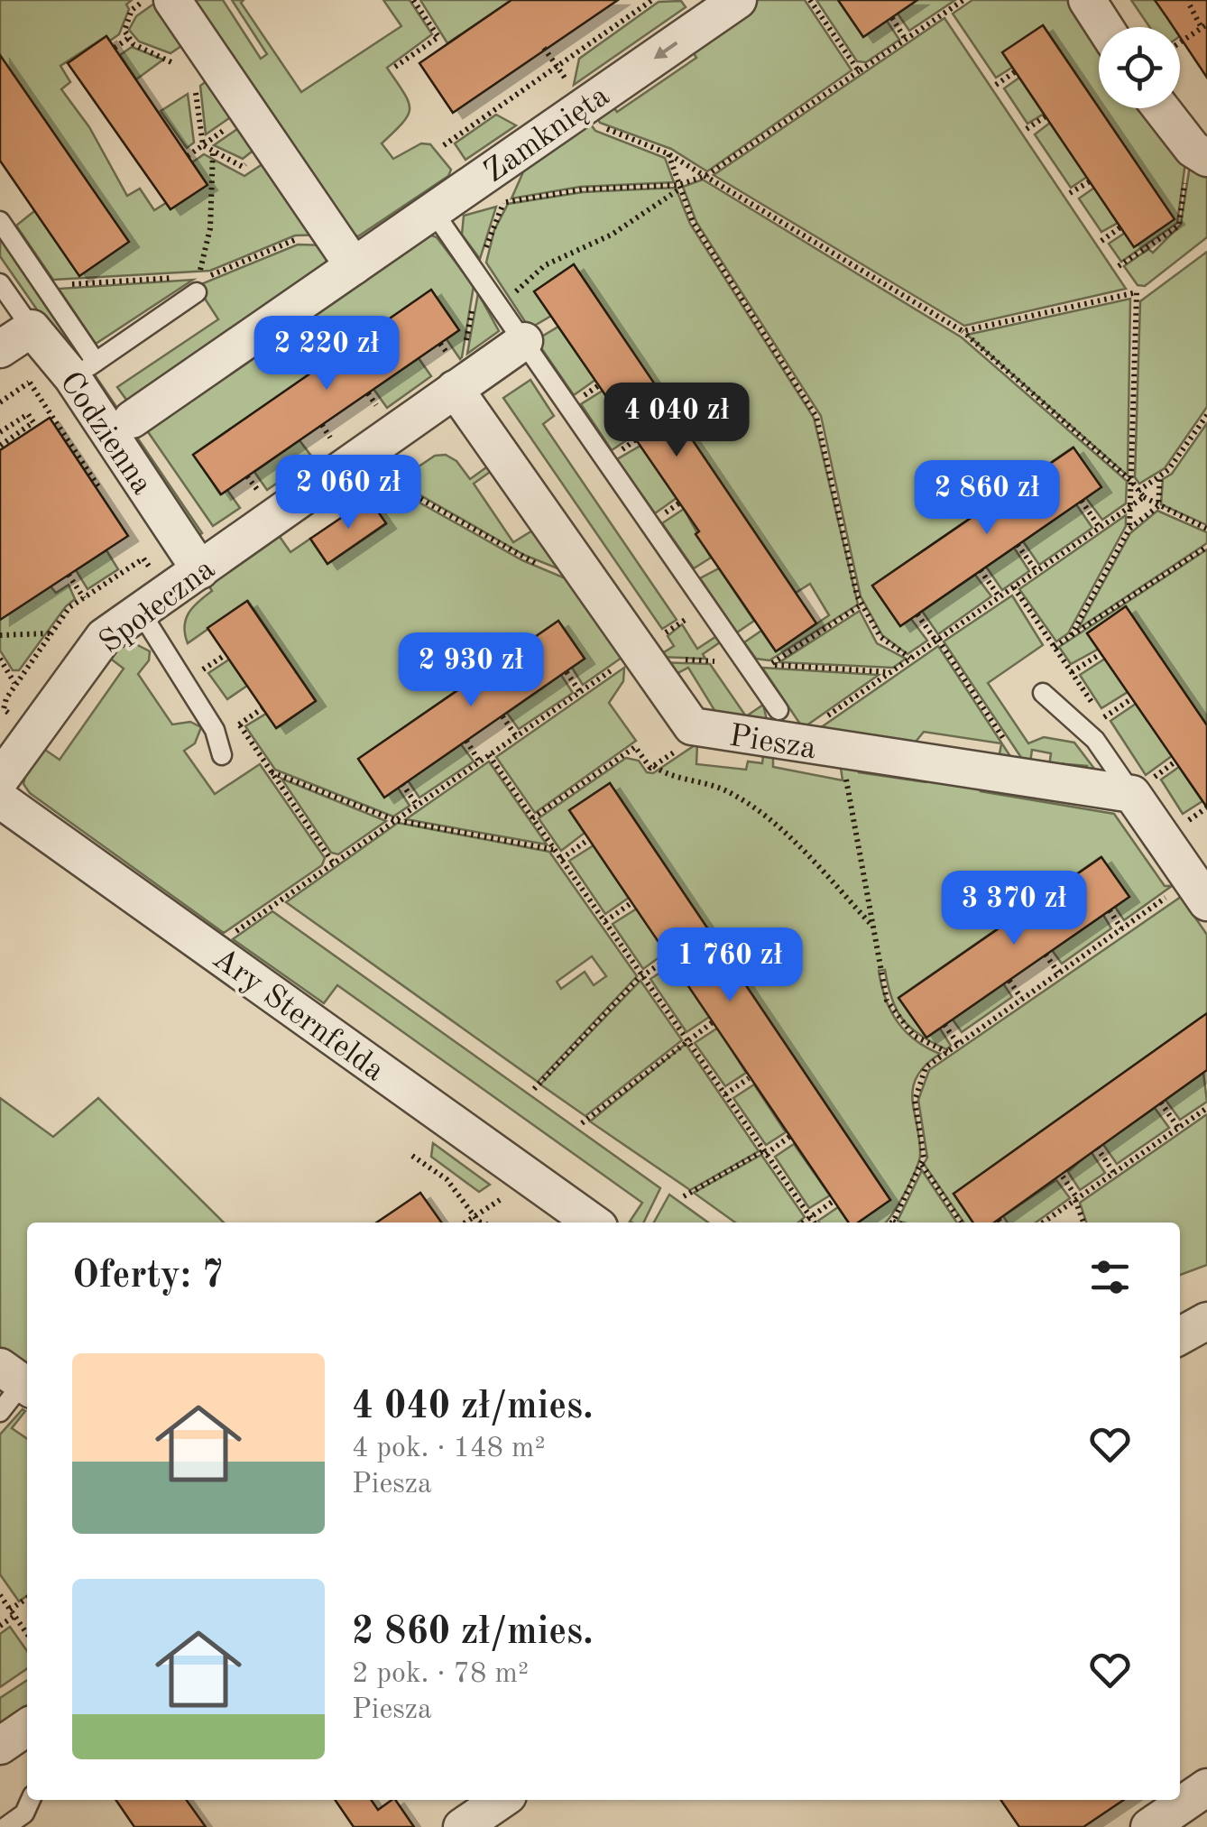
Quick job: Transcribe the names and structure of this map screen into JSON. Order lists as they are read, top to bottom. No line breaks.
{"streets":{"street":["Zamknięta","Codzienna","Społeczna","Piesza","Ary Sternfelda"]},"crossings":[["Codzienna","Społeczna"],["Społeczna","Piesza"]],"one_way":["Zamknięta"],"page":{"price":["2 220 zł","4 040 zł","2 060 zł","2 860 zł","2 930 zł","3 370 zł","1 760 zł"],"heading":"Oferty: 7","list":[{"name":"4 040 zł/mies.","note":"4 pok. · 148 m² · Piesza"},{"name":"2 860 zł/mies.","note":"2 pok. · 78 m² · Piesza"}]}}
